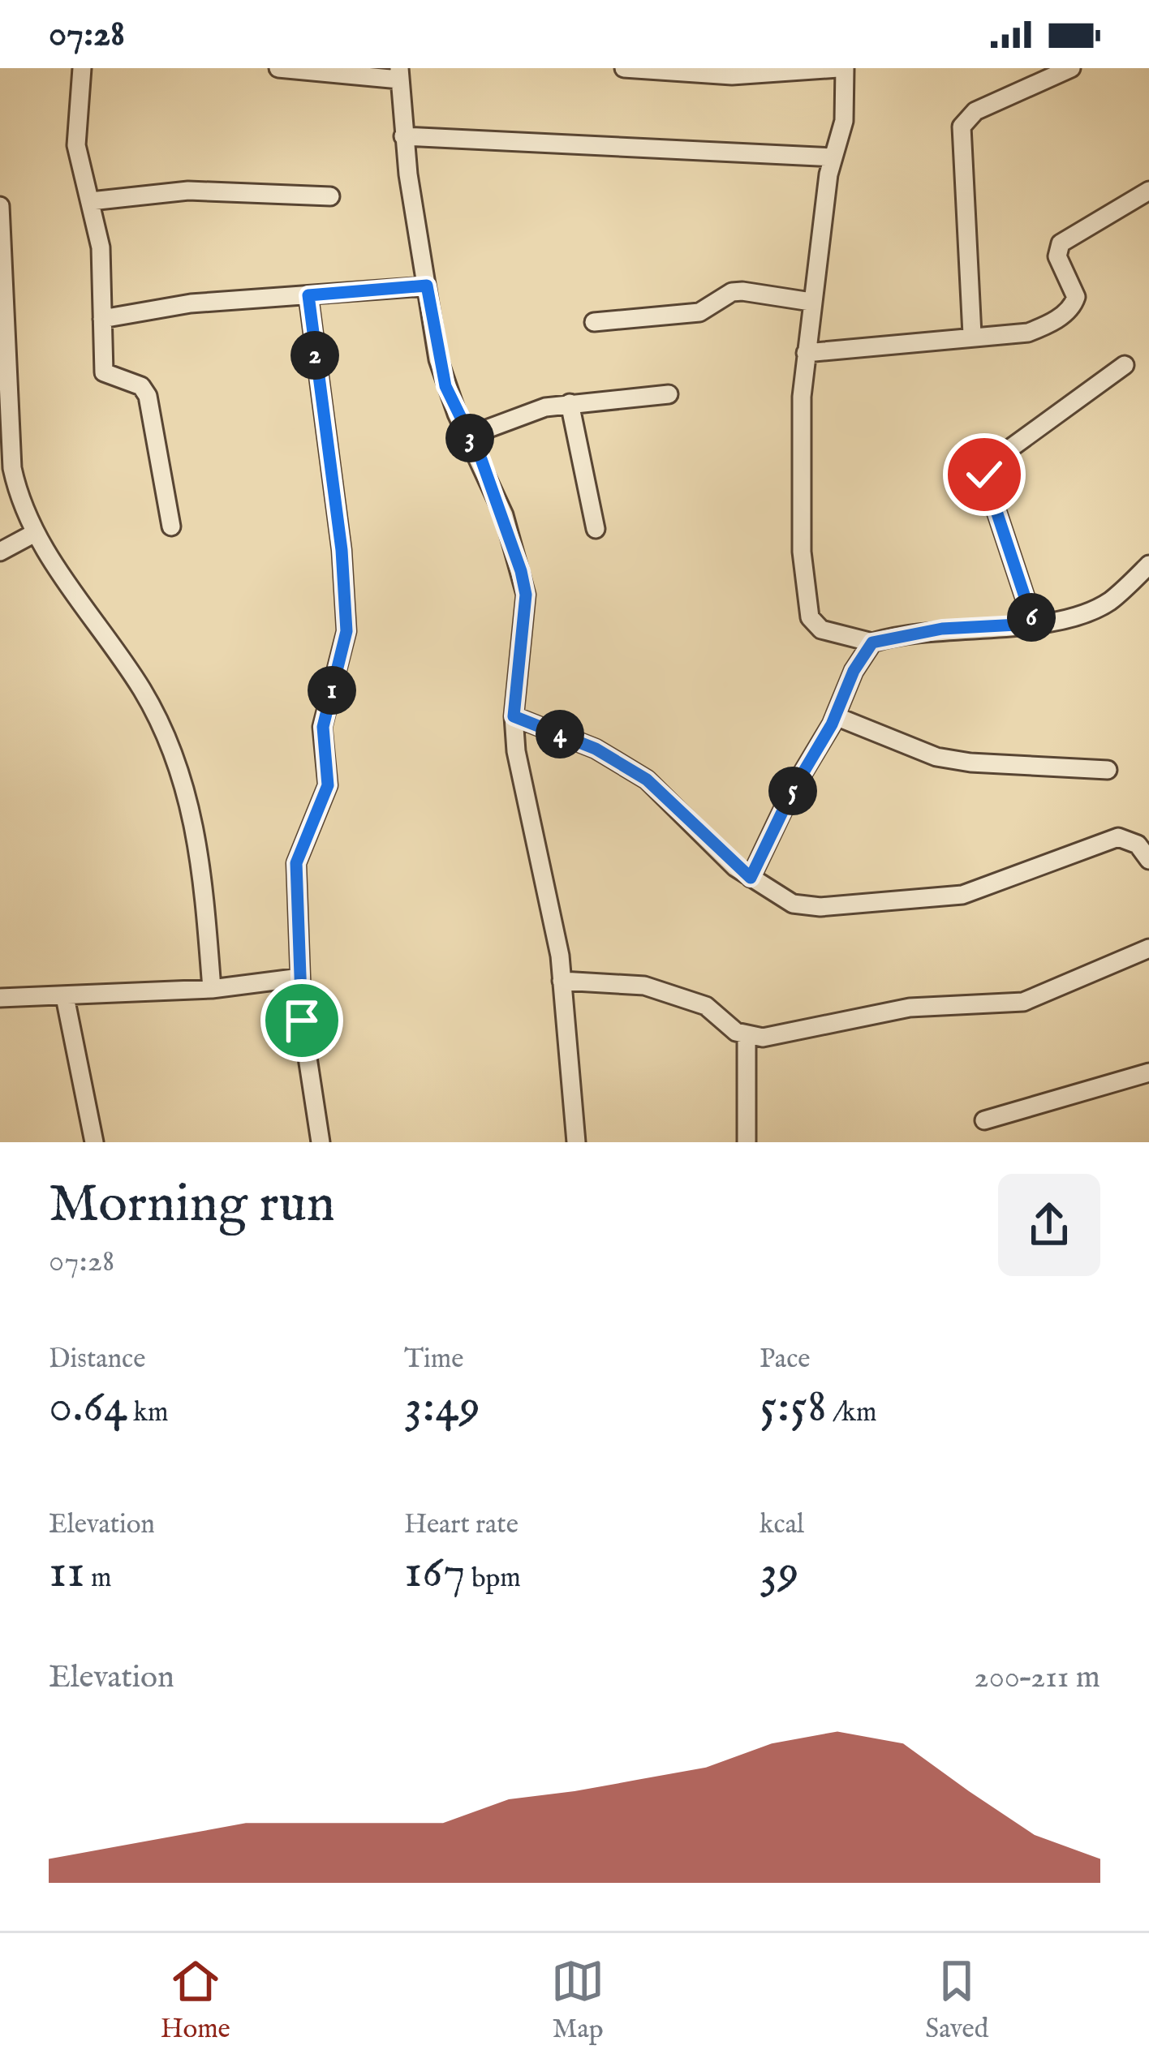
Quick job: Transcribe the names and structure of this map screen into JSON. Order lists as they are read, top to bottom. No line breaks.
{"page":{"status":"07:28","pins":["2","3","6","1","4","5"],"heading":["Morning run","07:28"],"stats":[["Distance","0.64 km"],["Time","3:49"],["Pace","5:58 /km"],["Elevation","11 m"],["Heart rate","167 bpm"],["kcal","39"]],"chart":["Elevation","200–211 m"],"tabs":["Home","Map","Saved"]}}
